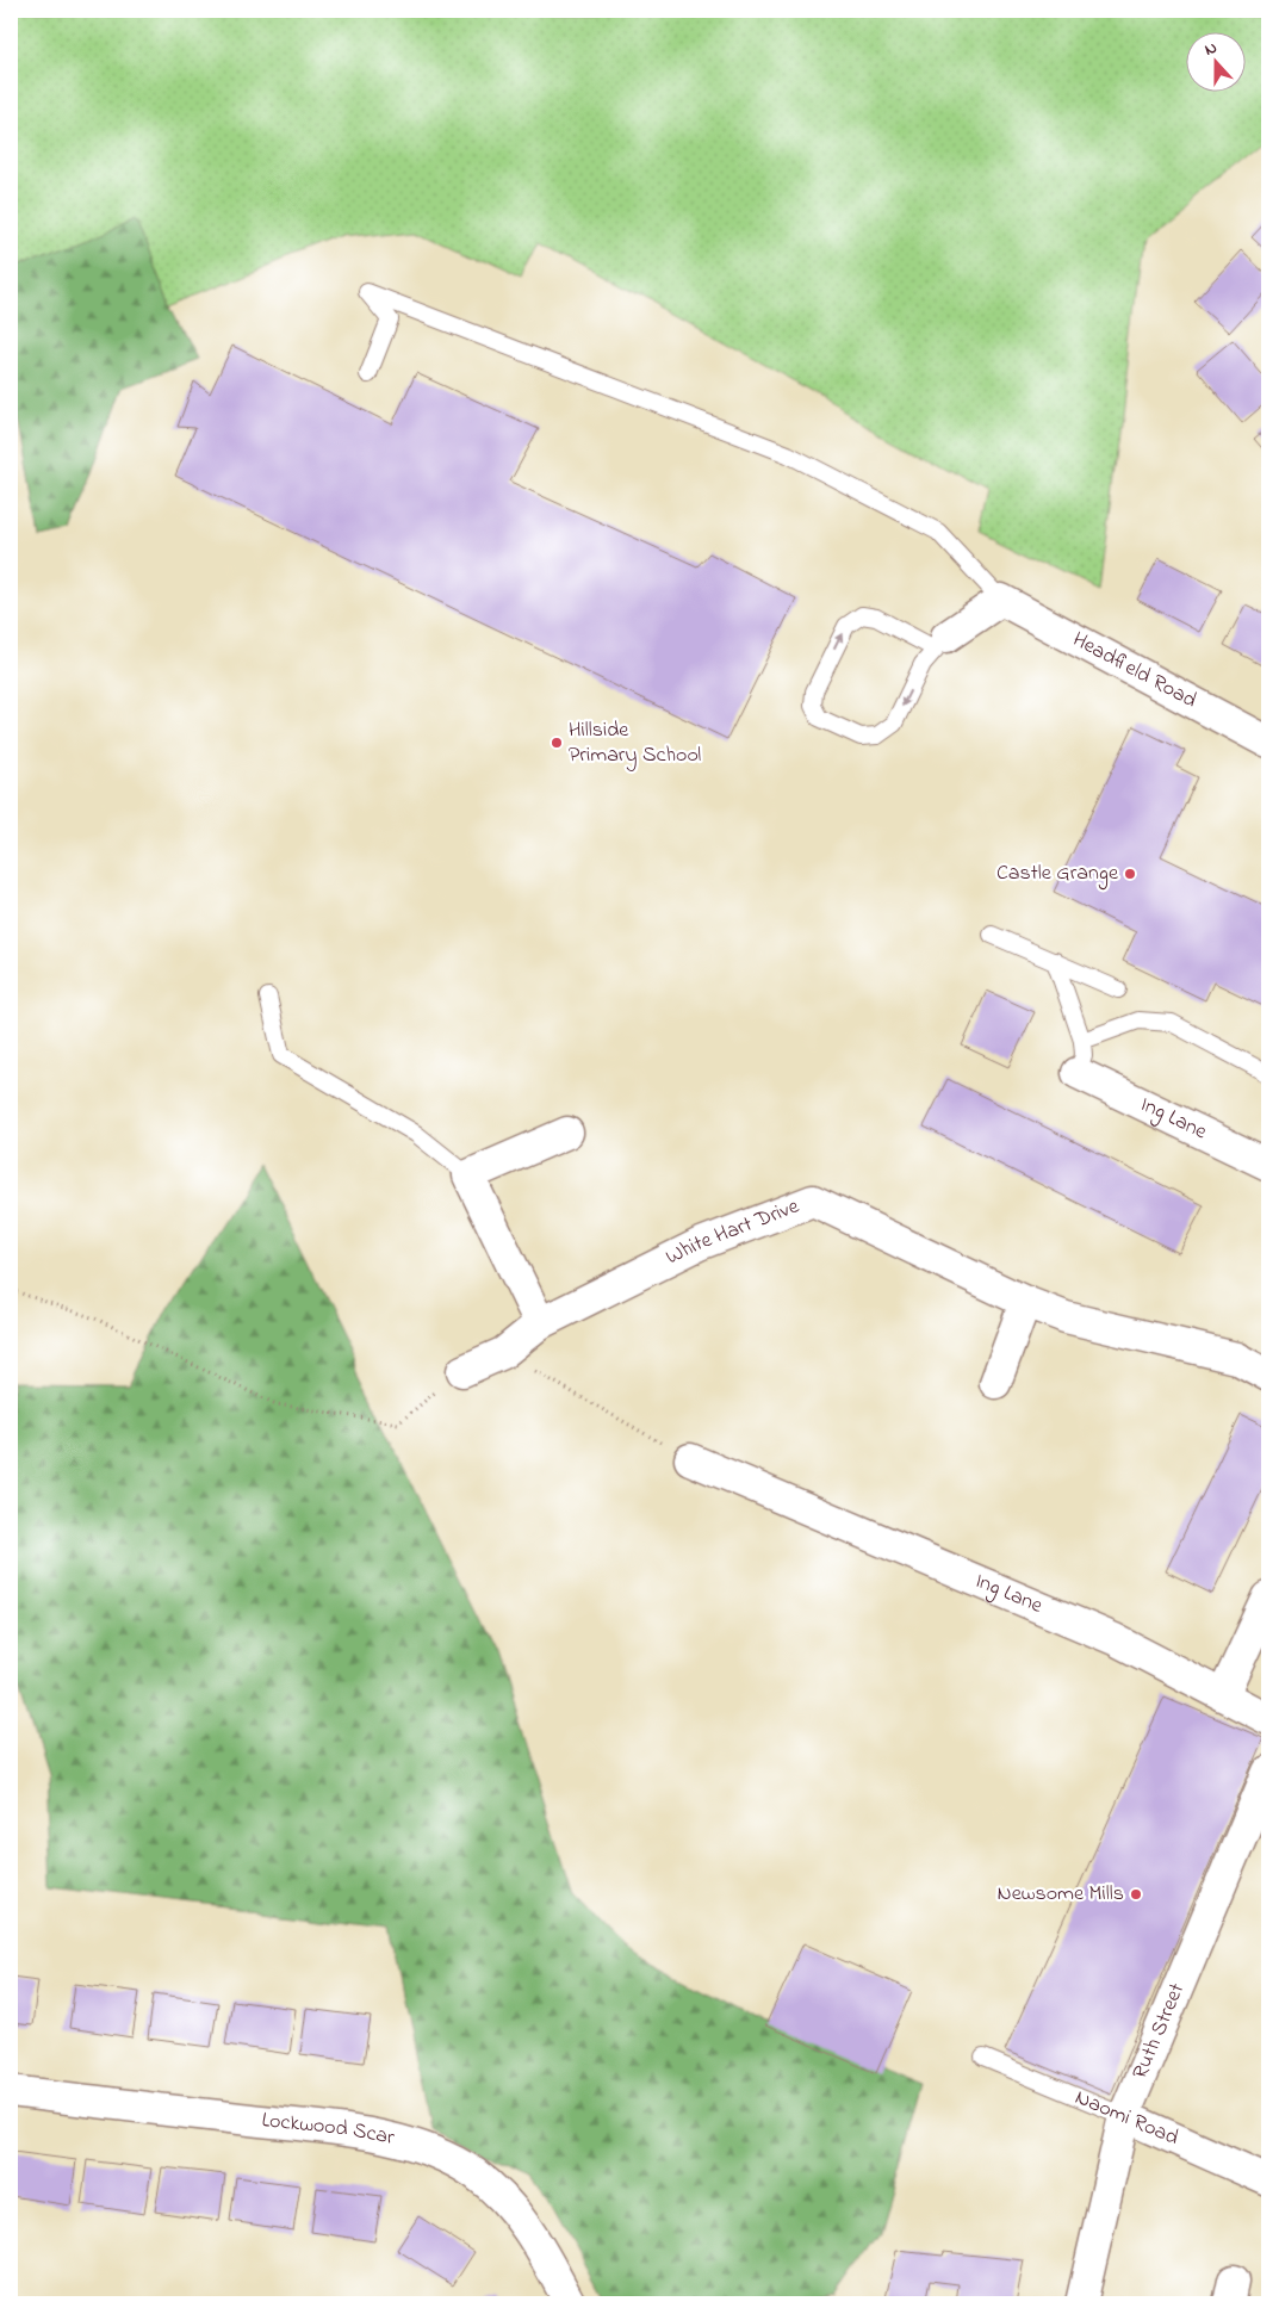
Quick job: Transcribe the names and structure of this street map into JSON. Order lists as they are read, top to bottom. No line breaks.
{"streets":{"street":["Headfield Road","Ing Lane","White Hart Drive","Ruth Street","Naomi Road","Lockwood Scar"]},"crossings":[["Ruth Street","Naomi Road"]],"places":["Hillside Primary School","Castle Grange","Newsome Mills"],"north":"top"}
